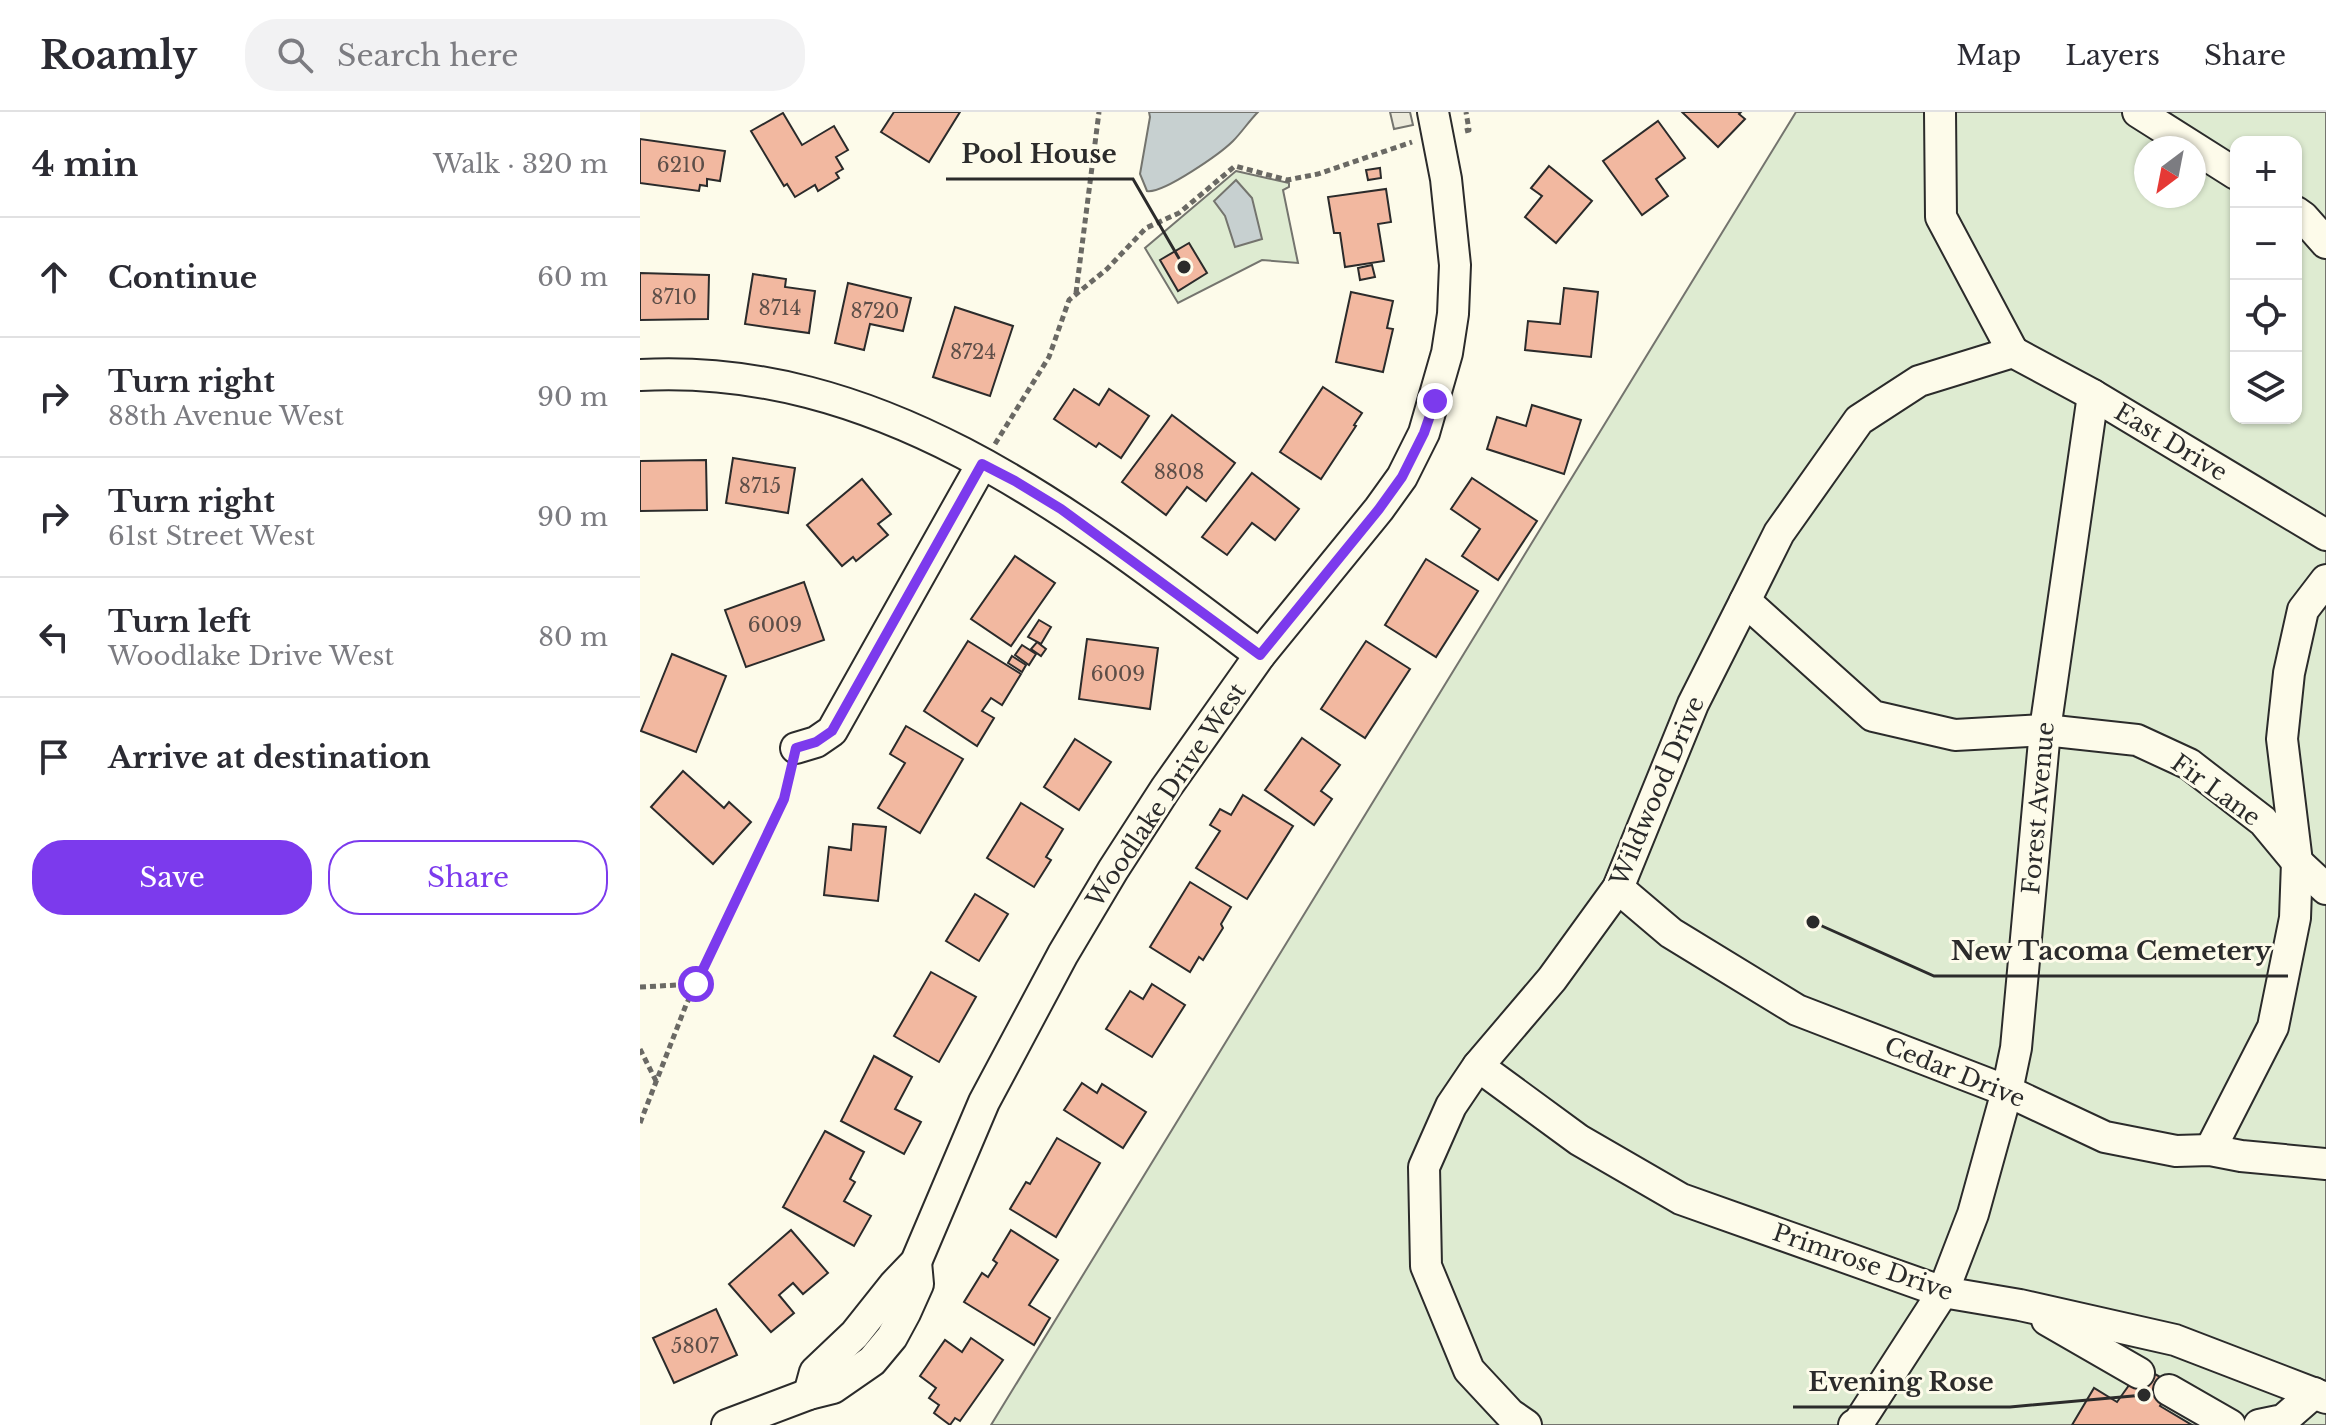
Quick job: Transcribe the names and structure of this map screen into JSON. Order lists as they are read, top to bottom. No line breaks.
{"streets":{"street":["East Drive","Fir Lane","Wildwood Drive","Woodlake Drive West","Forest Avenue","Cedar Drive","Primrose Drive"]},"crossings":[["East Drive","Wildwood Drive"],["East Drive","Forest Avenue"],["Fir Lane","Wildwood Drive"],["Fir Lane","Forest Avenue"],["Wildwood Drive","Cedar Drive"],["Wildwood Drive","Primrose Drive"],["Forest Avenue","Cedar Drive"],["Forest Avenue","Primrose Drive"]],"places":["Pool House","New Tacoma Cemetery","Evening Rose"],"house_numbers":["6210","8710","8714","8720","8724","8808","8715","6009","6009","5807"],"north":"bottom left","page":{"header":"Roamly","search":"Search here","nav":["Map","Layers","Share"],"heading":["4 min","Walk · 320 m"],"map_buttons":["+","−"],"list":[["Continue","60 m"],["Turn right","88th Avenue West","90 m"],["Turn right","61st Street West","90 m"],["Turn left","Woodlake Drive West","80 m"],"Arrive at destination"],"buttons":["Save","Share"]}}
